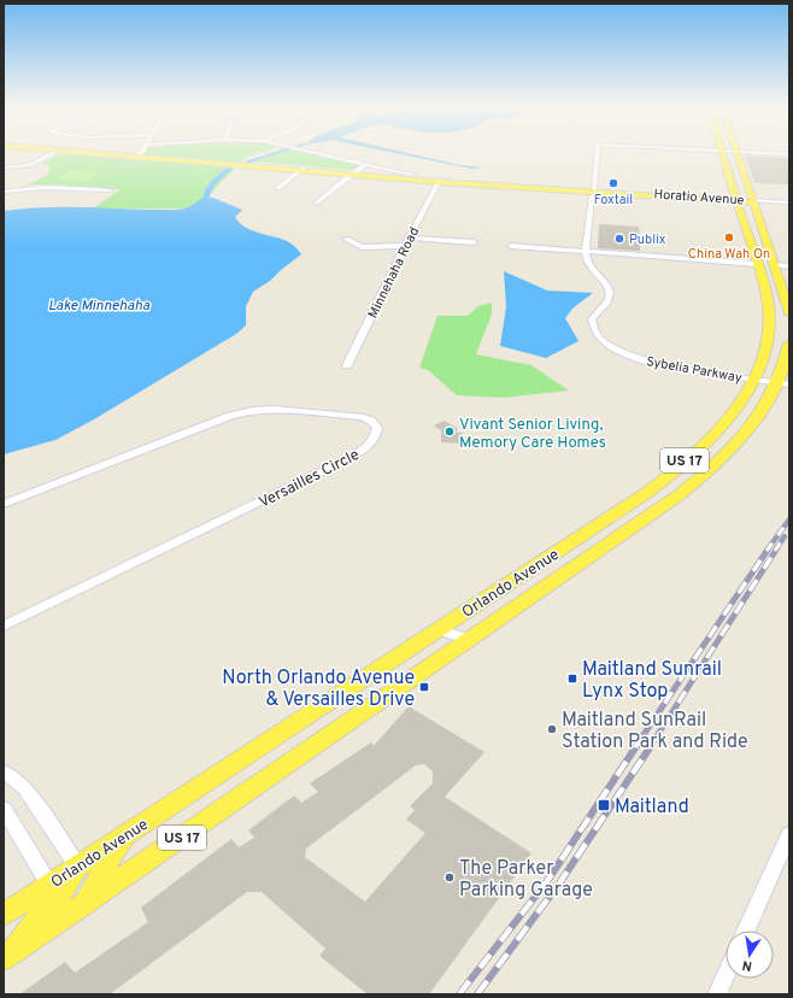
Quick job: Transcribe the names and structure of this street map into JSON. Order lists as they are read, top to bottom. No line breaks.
{"streets":{"main road":["Horatio Avenue","US 17","Orlando Avenue"],"street":["Minnehaha Road","Sybelia Parkway","Versailles Circle"]},"crossings":[["Horatio Avenue","Minnehaha Road"],["Horatio Avenue","Orlando Avenue"],["Sybelia Parkway","Orlando Avenue"]],"water":["Lake Minnehaha"],"places":{"other":["Foxtail","China Wah On","Publix","Vivant Senior Living, Memory Care Homes","Maitland SunRail Station Park and Ride","The Parker Parking Garage"],"transit":["Maitland Sunrail Lynx Stop","North Orlando Avenue & Versailles Drive","Maitland"]},"north":"bottom"}
